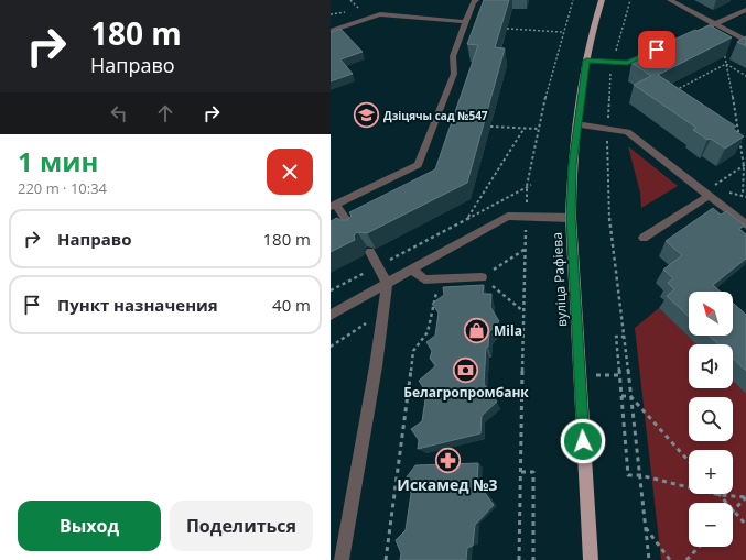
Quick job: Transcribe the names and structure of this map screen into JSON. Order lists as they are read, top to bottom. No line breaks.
{"streets":{"main road":["вуліца Рафіева"]},"places":{"school or university":["Дзіцячы сад №547"],"shop":["Mila"],"bank":["Белагропромбанк"],"pharmacy":["Искамед №3"]},"north":"top left","page":{"turn":["180 m","Направо"],"heading":["1 мин","220 m · 10:34"],"list":[{"name":"Направо","value":"180 m"},{"name":"Пункт назначения","value":"40 m"}],"map_buttons":["+","−"],"buttons":["Выход","Поделиться"]}}
